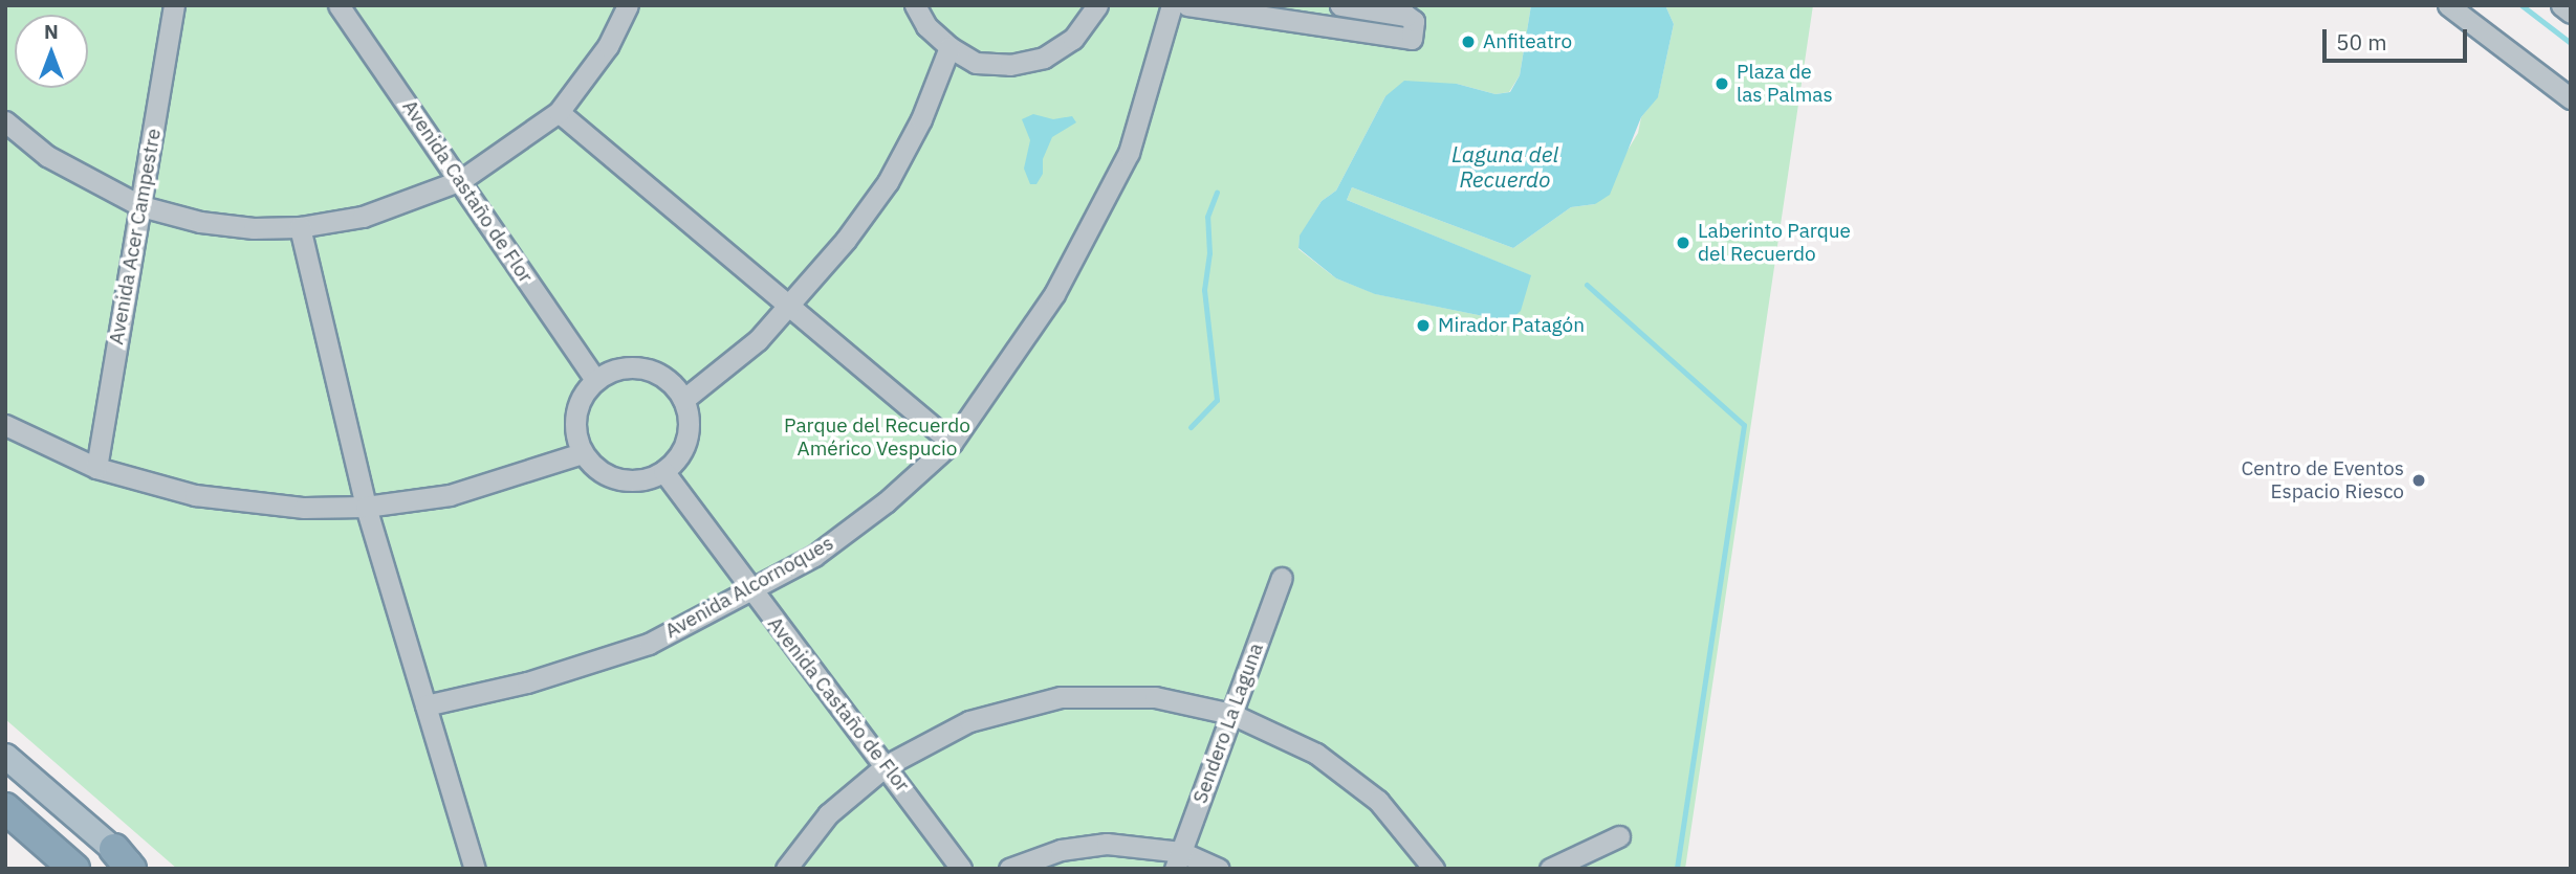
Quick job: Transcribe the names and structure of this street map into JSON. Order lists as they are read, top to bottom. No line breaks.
{"streets":{"street":["Avenida Castaño de Flor","Avenida Acer Campestre","Avenida Alcornoques","Sendero La Laguna"]},"crossings":[["Avenida Castaño de Flor","Avenida Alcornoques"]],"water":["Laguna del Recuerdo"],"parks":["Parque del Recuerdo Américo Vespucio"],"places":["Anfiteatro","Plaza de las Palmas","Laberinto Parque del Recuerdo","Mirador Patagón","Centro de Eventos Espacio Riesco"],"scale_bar":"50 m","north":"top"}
